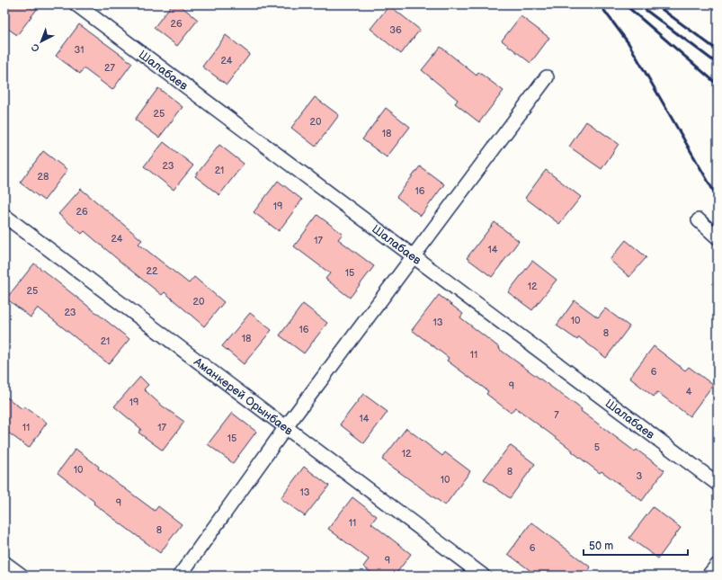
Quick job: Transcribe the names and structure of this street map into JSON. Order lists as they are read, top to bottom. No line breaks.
{"streets":{"street":["Шалабаев","Аманкерей Орынбаев"]},"house_numbers":["26","36","31","24","27","25","20","18","23","21","28","16","19","26","24","17","14","22","15","12","25","20","23","10","13","16","8","18","21","11","6","9","4","19","7","14","11","17","15","5","12","10","8","3","10","13","9","11","8","6","9"],"scale_bar":"50 m","north":"bottom left"}
